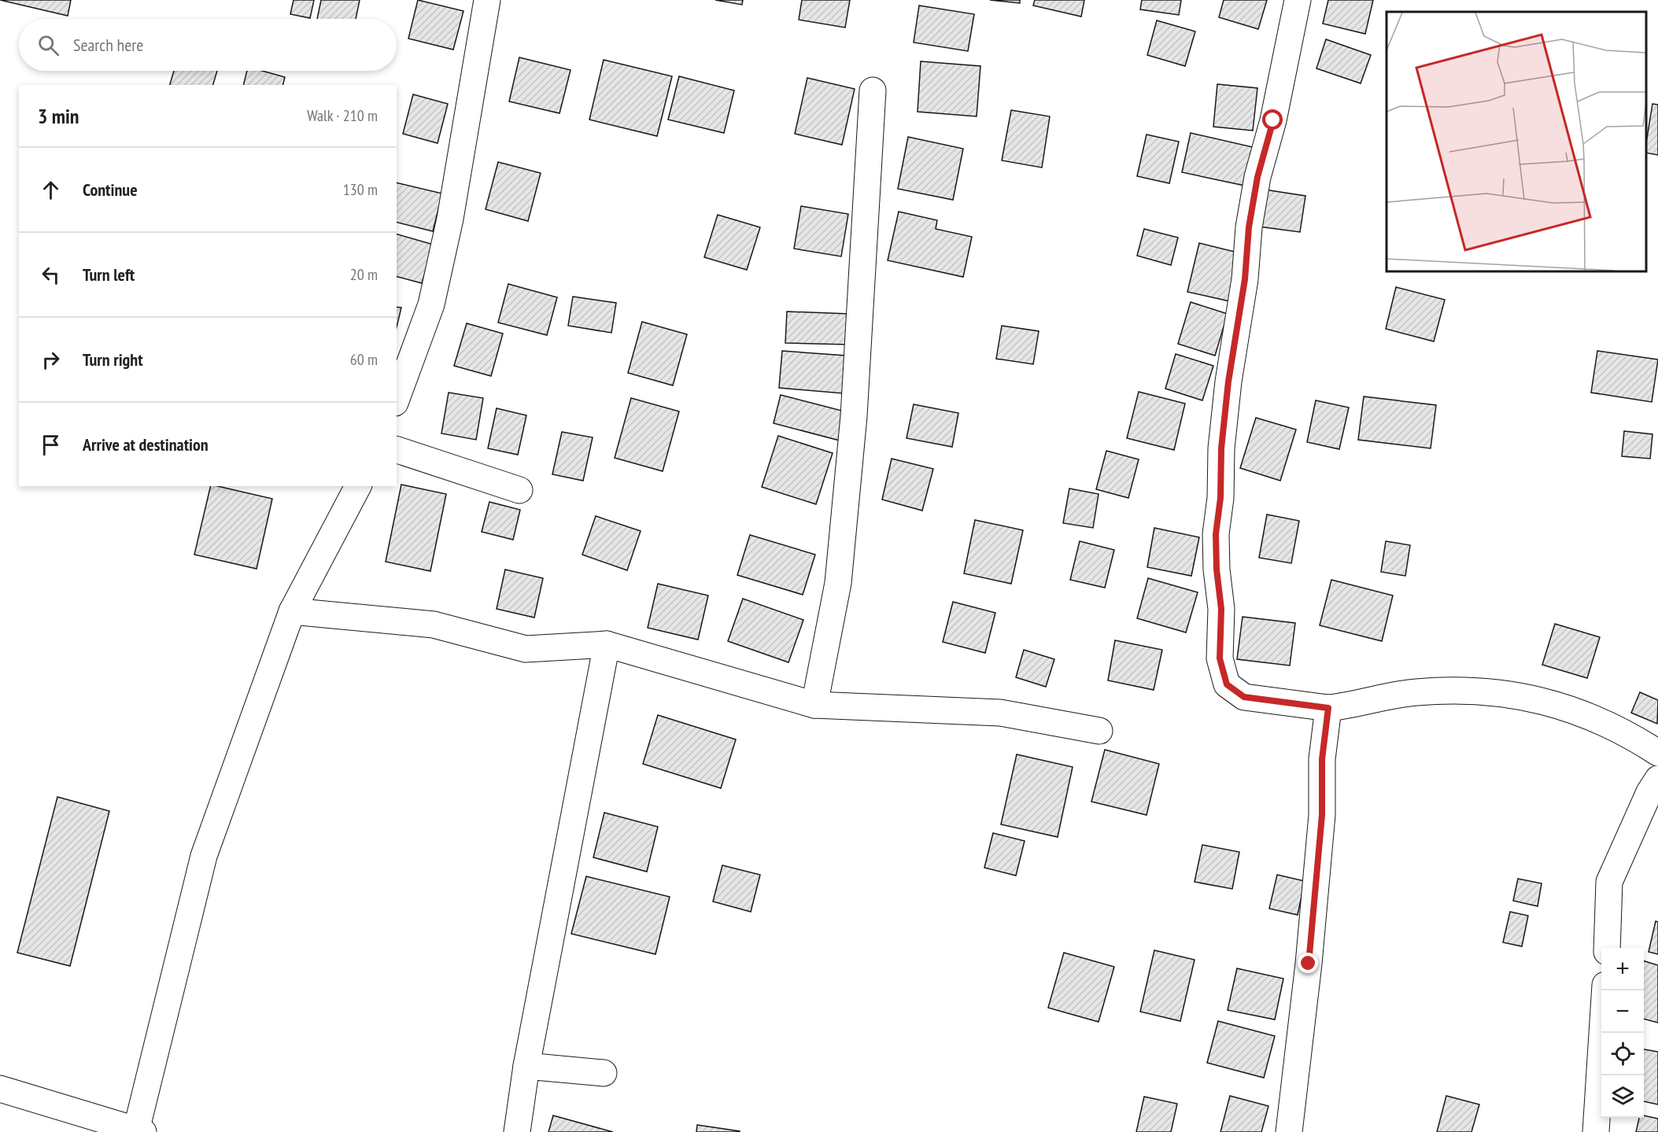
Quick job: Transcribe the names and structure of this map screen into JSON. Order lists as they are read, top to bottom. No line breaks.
{"page":{"search":"Search here","heading":["3 min","Walk · 210 m"],"list":[["Continue","130 m"],["Turn left","20 m"],["Turn right","60 m"],"Arrive at destination"],"map_buttons":["+","−"]}}
